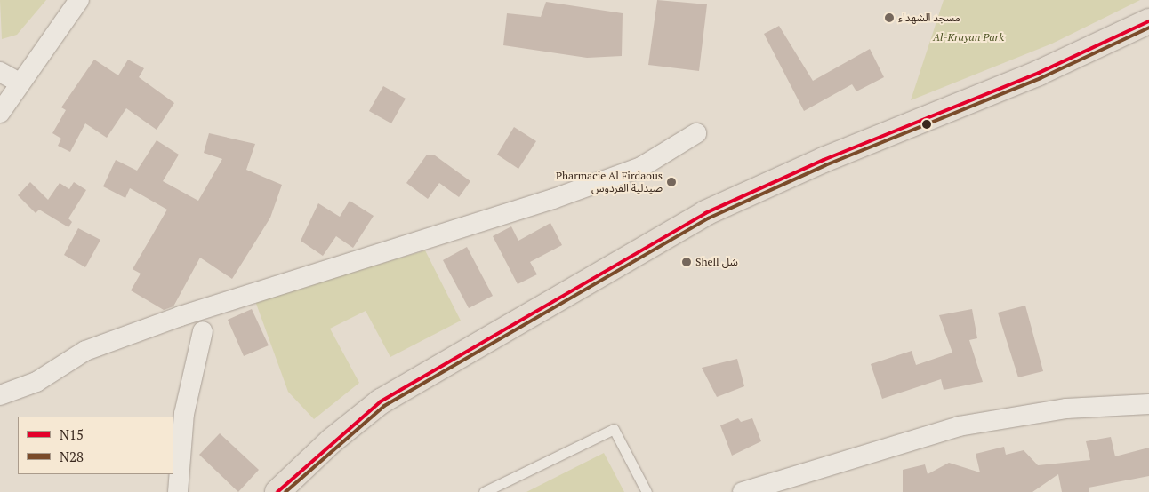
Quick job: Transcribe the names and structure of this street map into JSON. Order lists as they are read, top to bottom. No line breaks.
{"parks":["Al-Krayan Park"],"places":["مسجد الشهداء","Pharmacie Al Firdaous صيدلية الفردوس","Shell شل"],"lines":["transit line N15","transit line N28"],"legend":["N15","N28"]}
